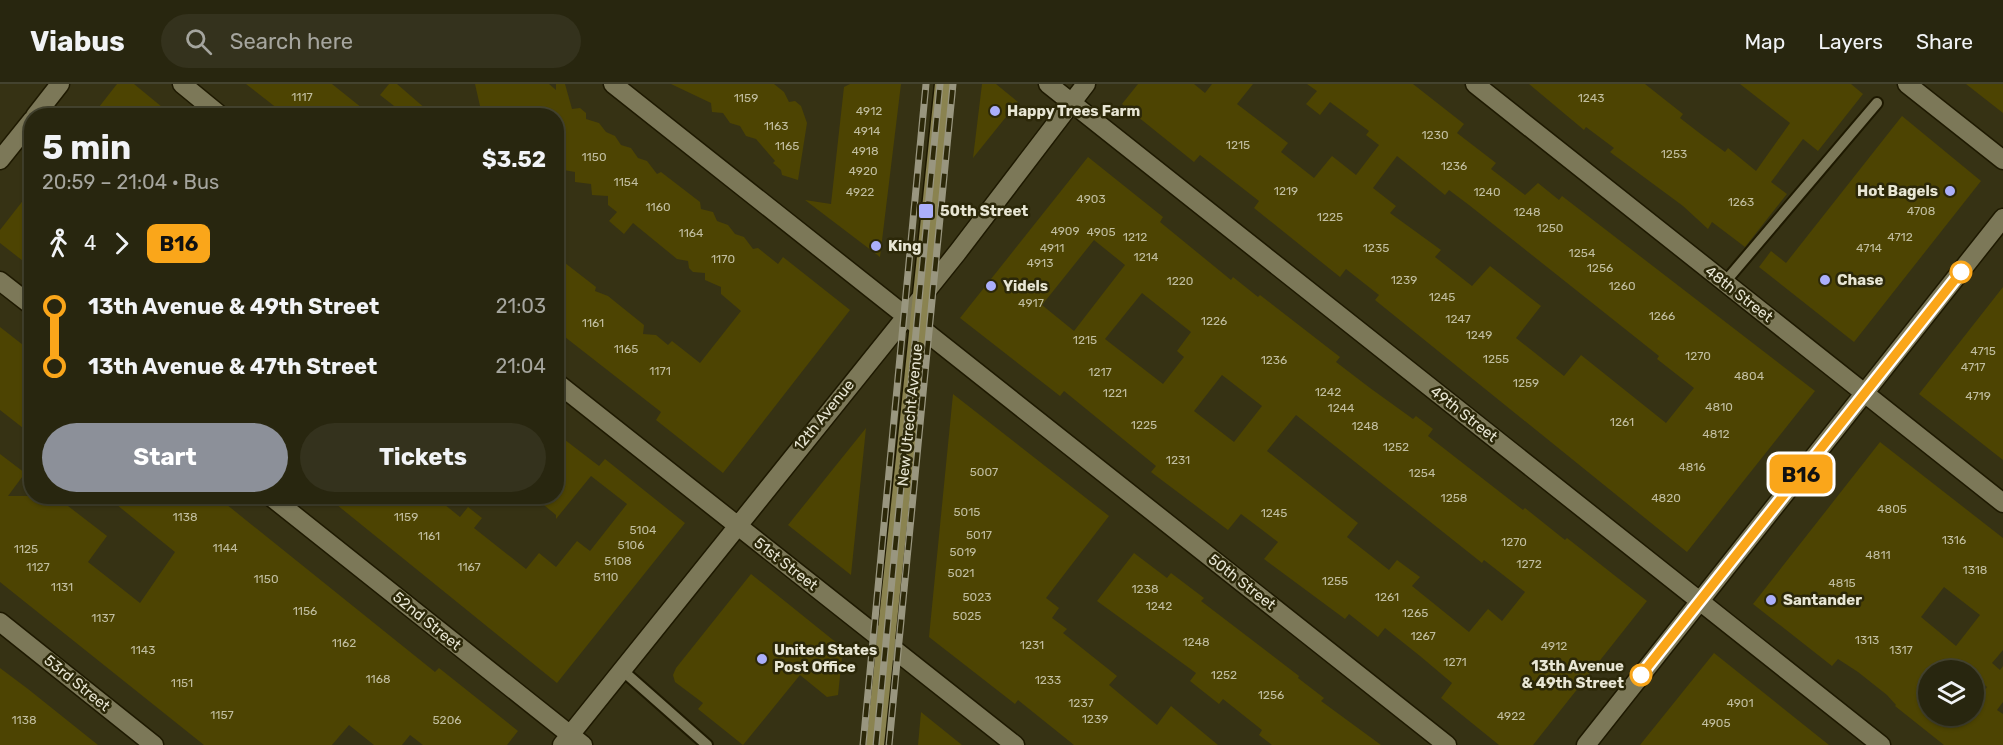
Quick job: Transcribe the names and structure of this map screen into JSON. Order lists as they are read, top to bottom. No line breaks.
{"streets":{"street":["48th Street","49th Street","12th Avenue","New Utrecht Avenue","51st Street","50th Street","52nd Street","53rd Street"]},"crossings":[["49th Street","12th Avenue"],["12th Avenue","New Utrecht Avenue"],["12th Avenue","51st Street"],["12th Avenue","50th Street"],["12th Avenue","52nd Street"],["New Utrecht Avenue","51st Street"],["New Utrecht Avenue","50th Street"]],"places":{"other":["Happy Trees Farm","Hot Bagels","King","Chase","Yidels","Santander","United States Post Office","13th Avenue & 49th Street"],"transit":["50th Street"]},"lines":["bus line B16"],"house_numbers":["1117","1159","1243","4912","1163","4914","1230","1215","1165","4918","1253","1150","1236","4920","1154","1219","4922","1240","4903","1263","1160","4708","1248","1225","1250","4909","4905","1164","1212","4712","4911","1235","4714","1254","1214","1170","4913","1256","1239","1220","1260","1245","4917","1266","1247","1226","1161","1249","1215","1165","4715","1270","1255","1236","4717","1171","1217","4804","1259","1242","1221","4719","4810","1244","1261","1225","1248","4812","1252","1231","4816","5007","1254","1258","4820","4805","5015","1245","1138","1159","5104","5017","1161","1316","1270","5106","1144","1125","5019","4811","5108","1272","1127","1167","1318","5021","5110","1150","1255","4815","1131","1238","5023","1261","1242","1156","1265","5025","1137","1267","1313","1248","1162","1231","4912","1143","1317","1271","1252","1168","1233","1151","1256","1237","4901","1157","4922","1239","1138","5206","4905"],"page":{"header":"Viabus","search":"Search here","nav":["Map","Layers","Share"],"on_map":"B16","heading":["5 min","20:59 – 21:04 · Bus","$3.52"],"legs":["4","B16"],"list":[{"name":"13th Avenue & 49th Street","value":"21:03"},{"name":"13th Avenue & 47th Street","value":"21:04"}],"buttons":["Start","Tickets"]}}
